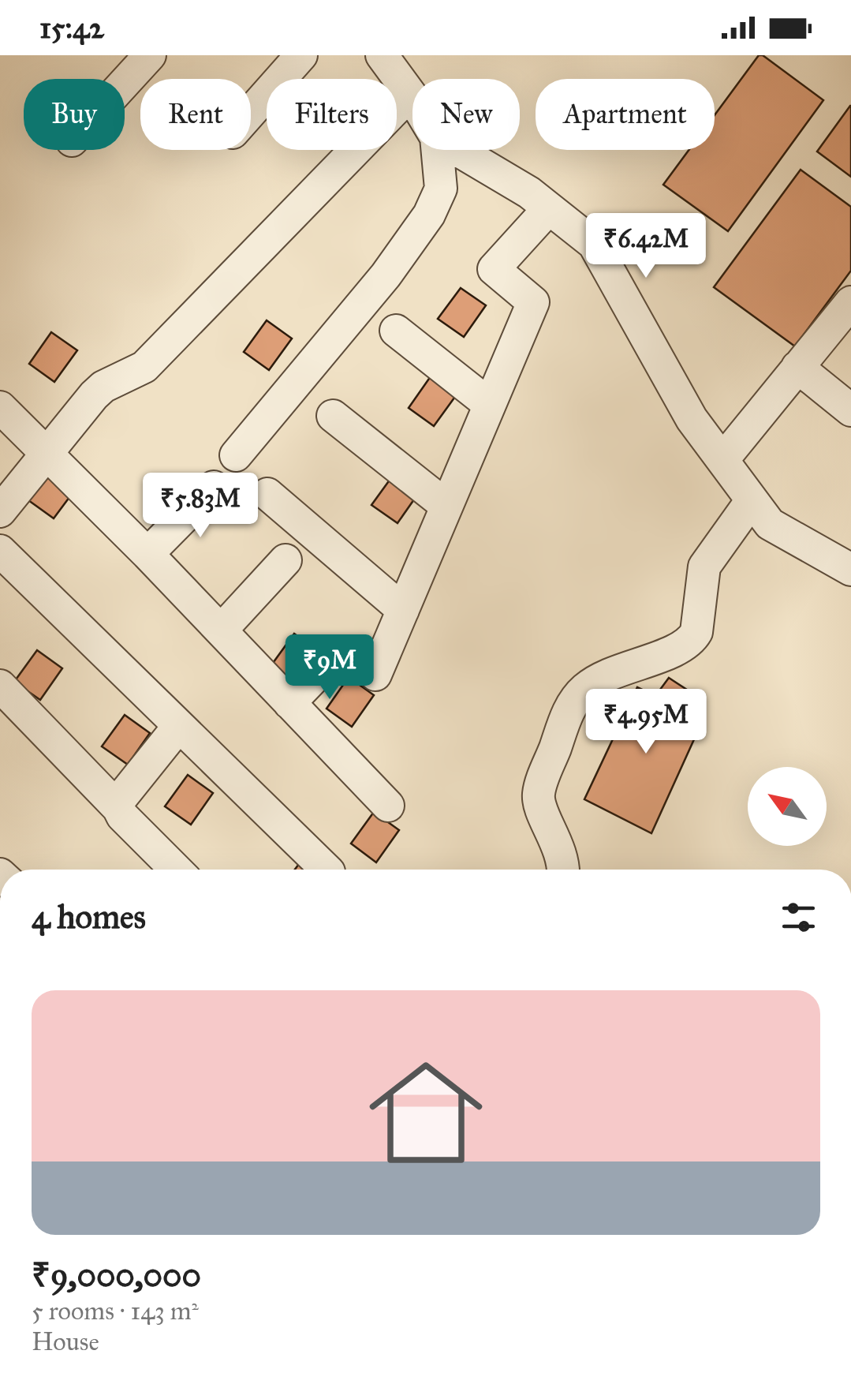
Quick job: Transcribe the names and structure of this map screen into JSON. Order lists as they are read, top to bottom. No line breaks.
{"north":"top left","page":{"status":"15:42","chip":["Buy","Rent","Filters","New","Apartment"],"price":["₹6.42M","₹5.83M","₹9M","₹4.95M"],"heading":"4 homes","list":[{"name":"₹9,000,000","note":"5 rooms · 143 m² · House"}]}}
